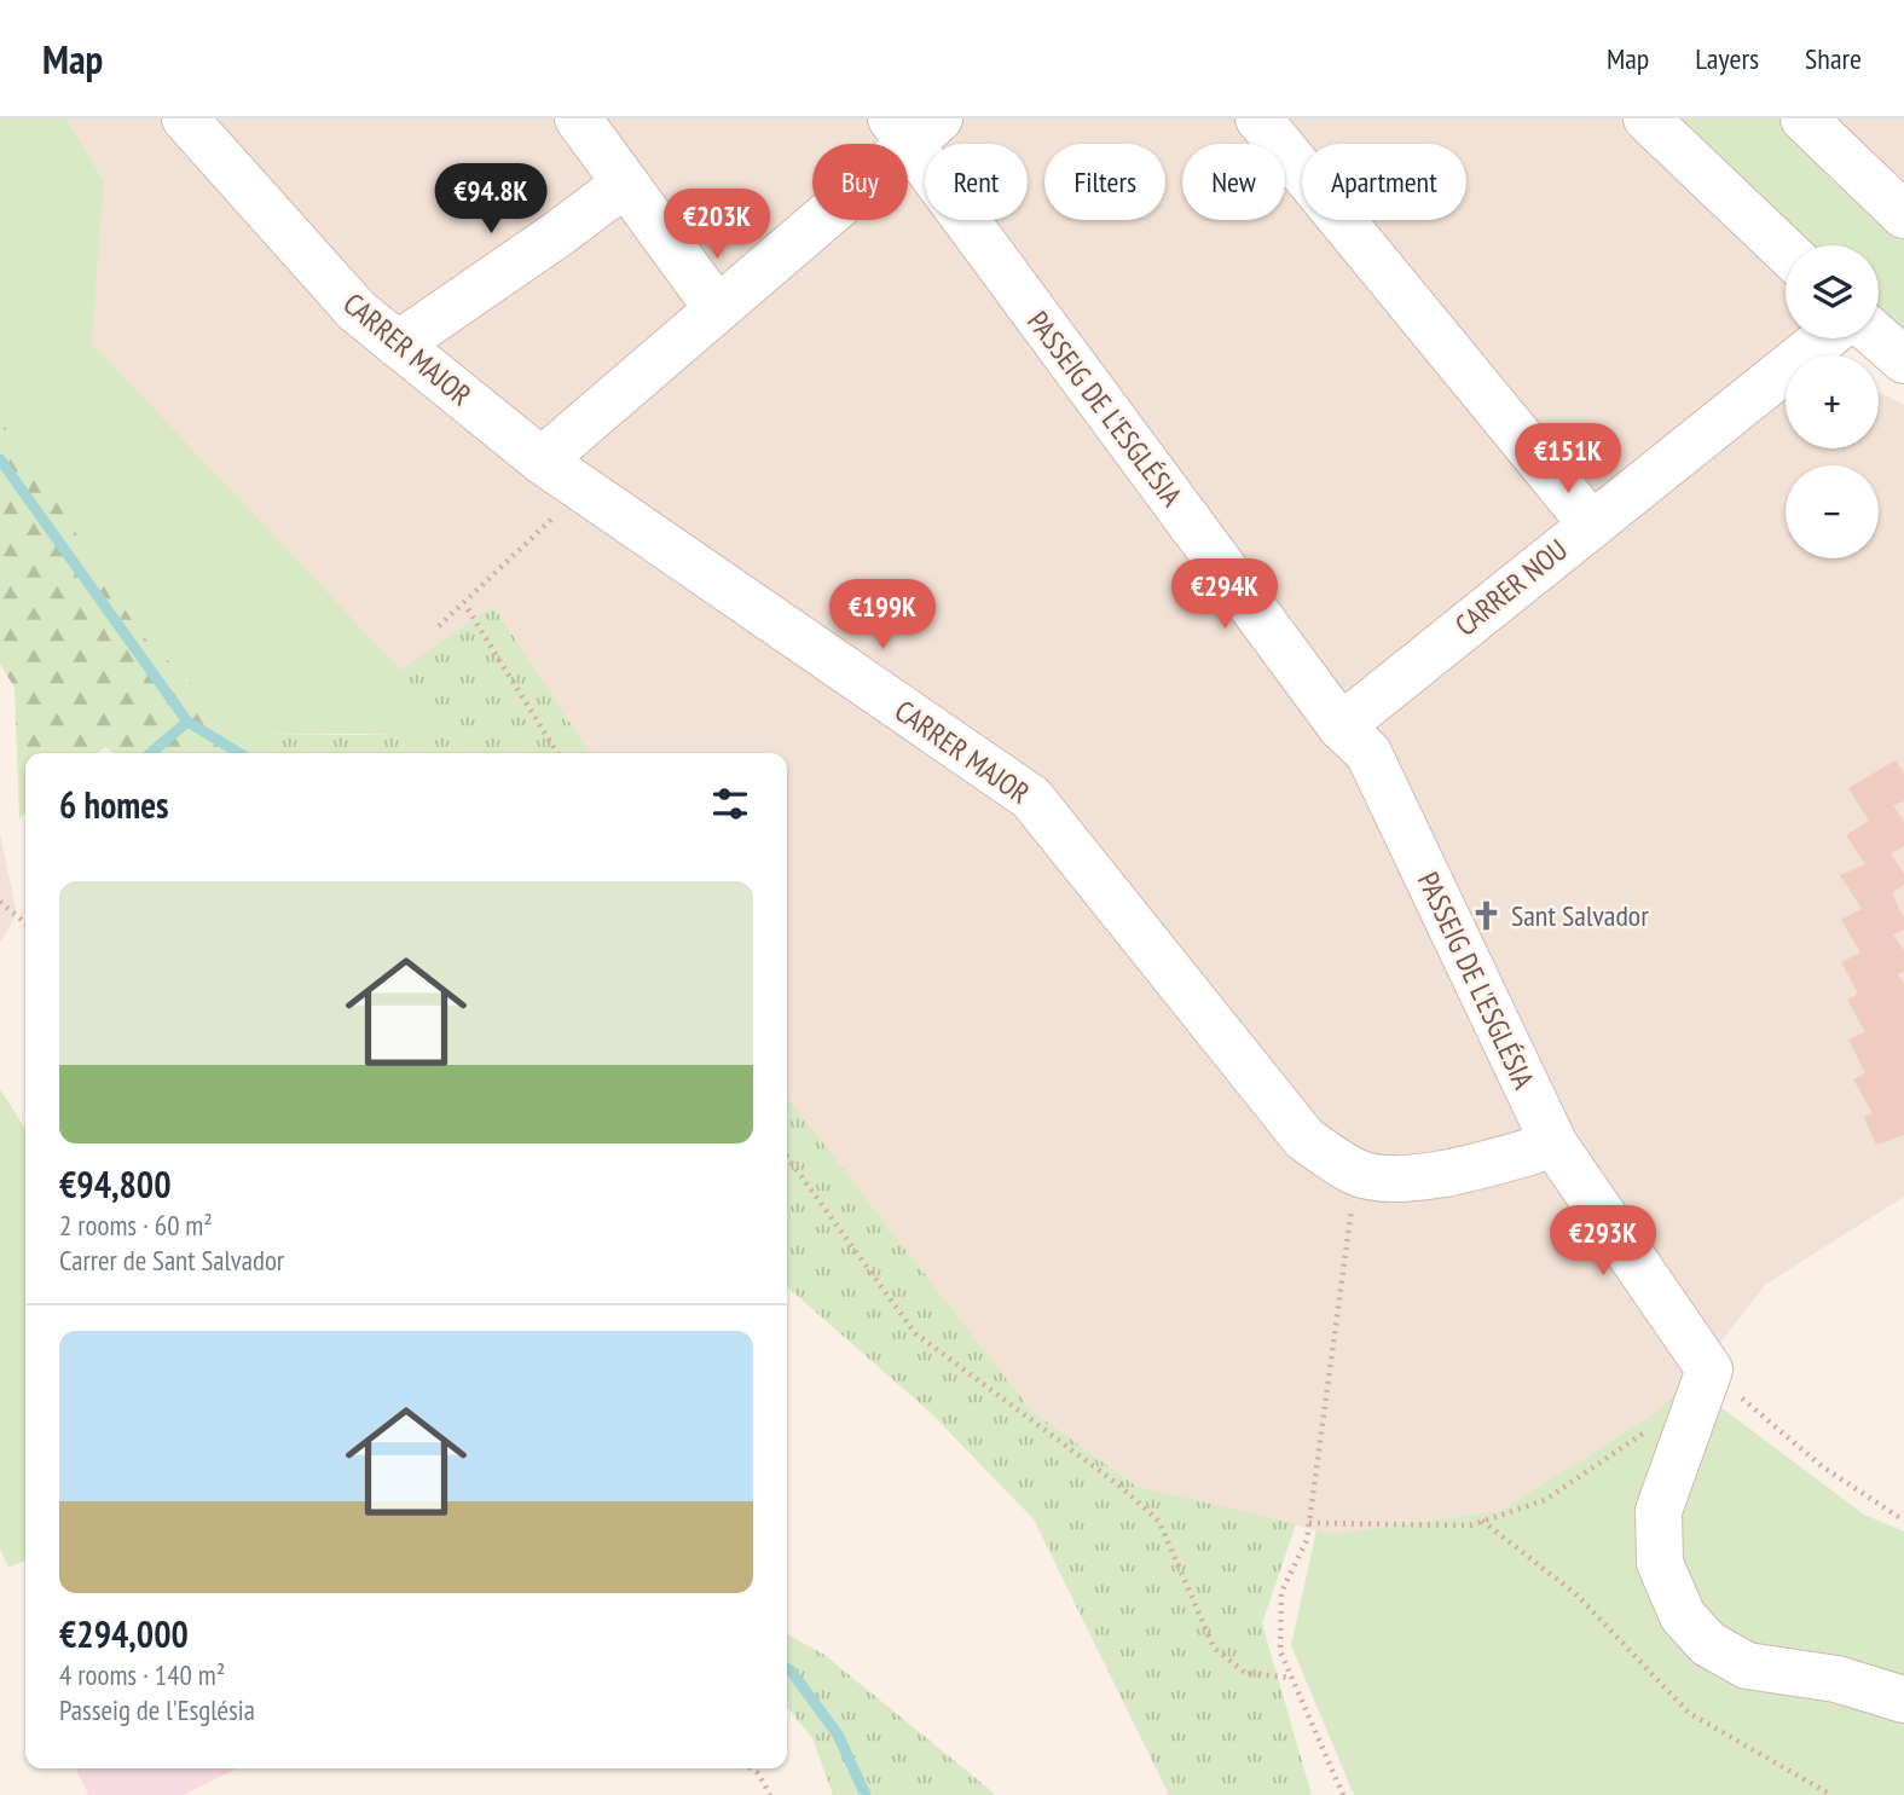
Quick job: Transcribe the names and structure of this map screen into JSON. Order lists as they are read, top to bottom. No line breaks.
{"streets":{"street":["CARRER MAJOR","PASSEIG DE L'ESGLÉSIA","CARRER NOU"]},"crossings":[["CARRER MAJOR","PASSEIG DE L'ESGLÉSIA"],["PASSEIG DE L'ESGLÉSIA","CARRER NOU"]],"places":{"church":["Sant Salvador"]},"page":{"header":"Map","nav":["Map","Layers","Share"],"chip":["Buy","Rent","Filters","New","Apartment"],"price":["€94.8K","€203K","€151K","€294K","€199K","€293K"],"map_buttons":["+","−"],"heading":"6 homes","list":[{"name":"€94,800","note":"2 rooms · 60 m² · Carrer de Sant Salvador"},{"name":"€294,000","note":"4 rooms · 140 m² · Passeig de l'Església"}]}}
